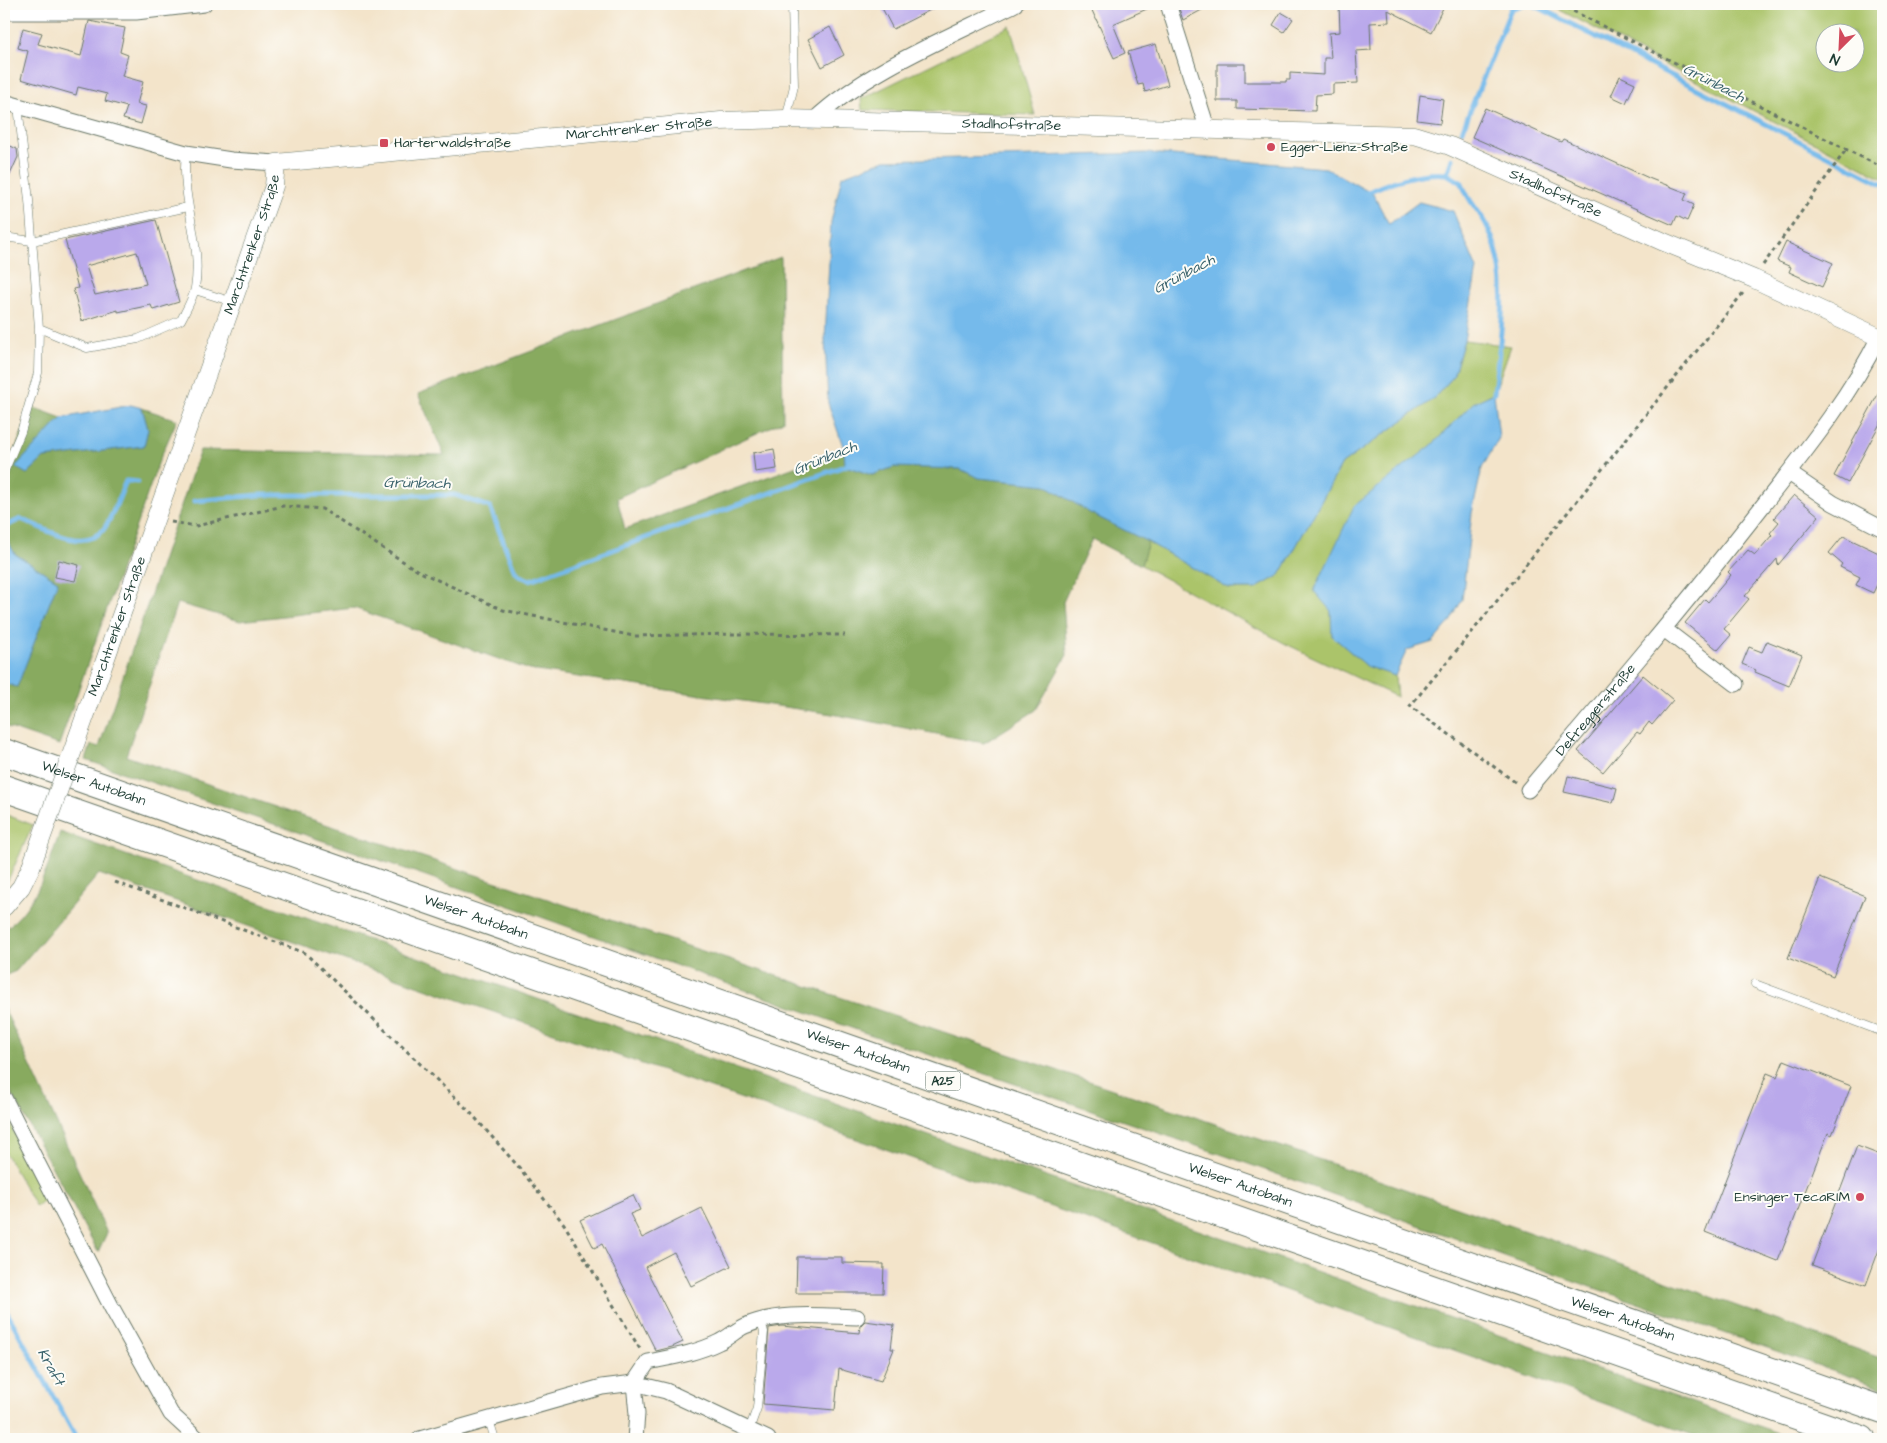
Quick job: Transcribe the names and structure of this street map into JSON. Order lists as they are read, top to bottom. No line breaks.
{"streets":{"highway":["Welser Autobahn","A25"],"street":["Stadlhofstraße","Marchtrenker Straße","Defreggerstraße"]},"crossings":[["Stadlhofstraße","Marchtrenker Straße"],["Stadlhofstraße","Defreggerstraße"]],"water":["Grünbach","Kraft"],"places":{"transit":["Harterwaldstraße"],"other":["Egger-Lienz-Straße","Ensinger TecaRIM"]},"north":"bottom left"}
